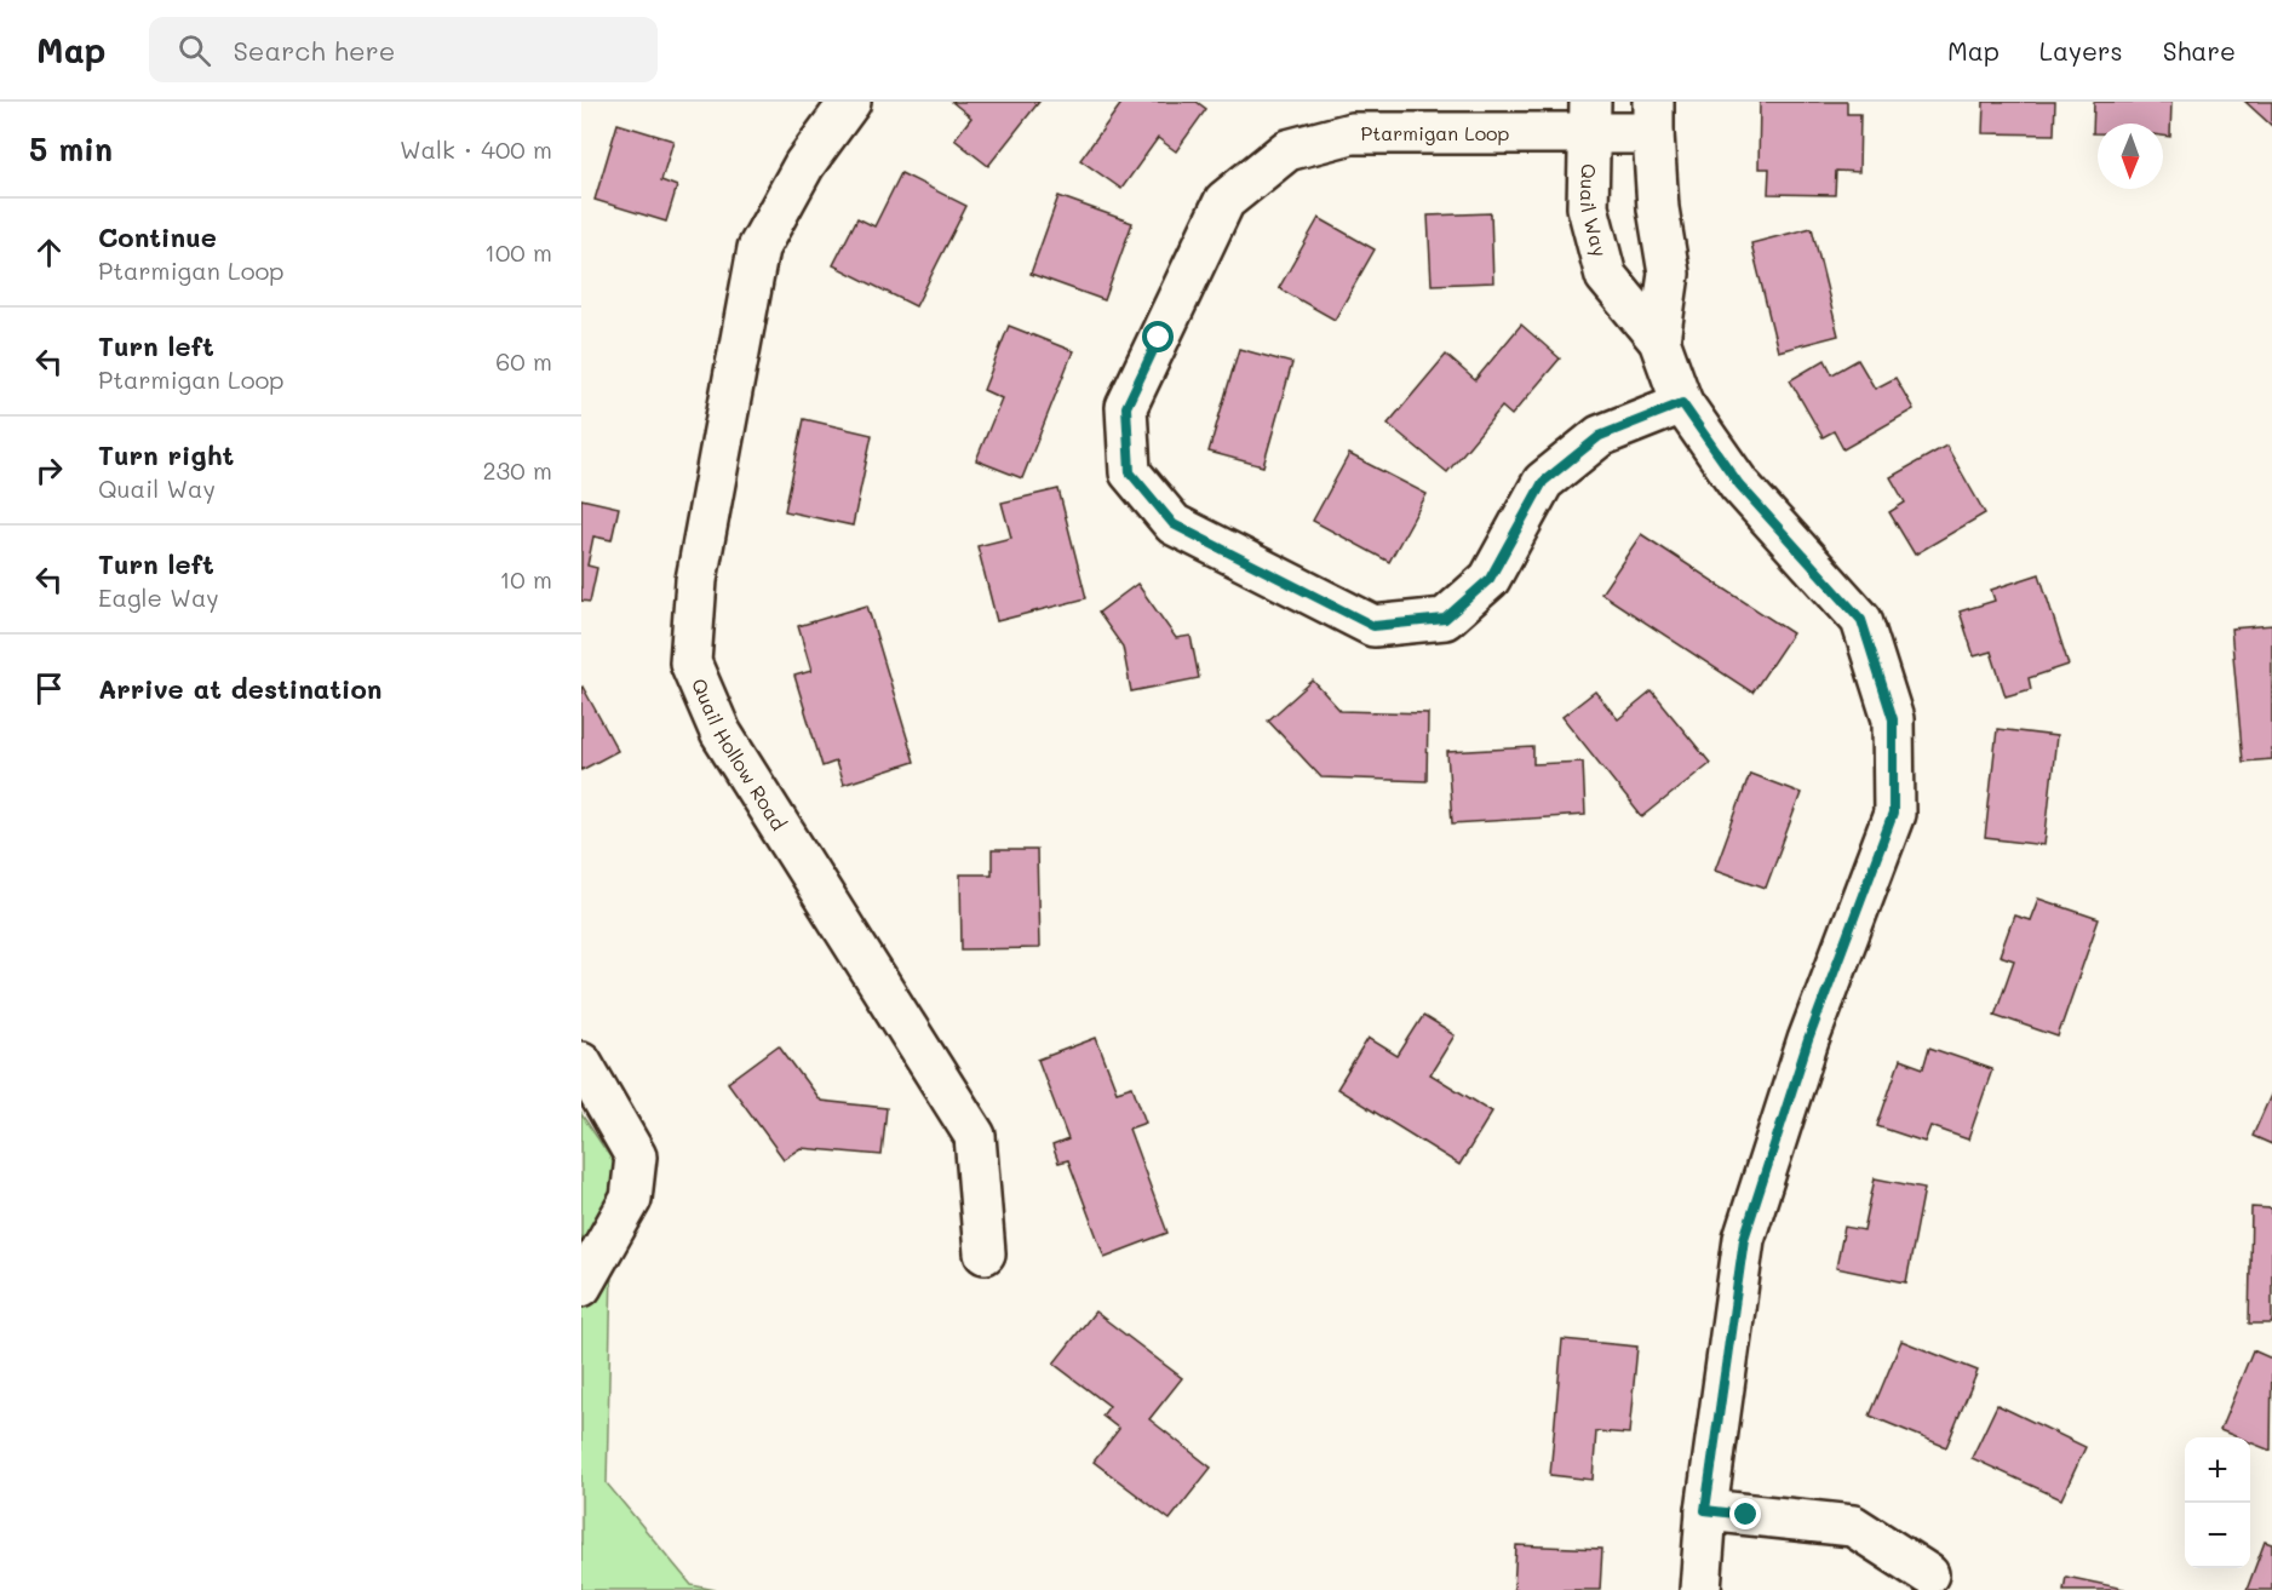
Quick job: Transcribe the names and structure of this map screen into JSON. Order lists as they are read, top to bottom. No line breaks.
{"streets":{"street":["Ptarmigan Loop","Quail Way","Quail Hollow Road"]},"crossings":[["Ptarmigan Loop","Quail Way"]],"north":"bottom","page":{"header":"Map","search":"Search here","nav":["Map","Layers","Share"],"heading":["5 min","Walk · 400 m"],"list":[["Continue","Ptarmigan Loop","100 m"],["Turn left","Ptarmigan Loop","60 m"],["Turn right","Quail Way","230 m"],["Turn left","Eagle Way","10 m"],"Arrive at destination"],"map_buttons":["+","−"]}}
